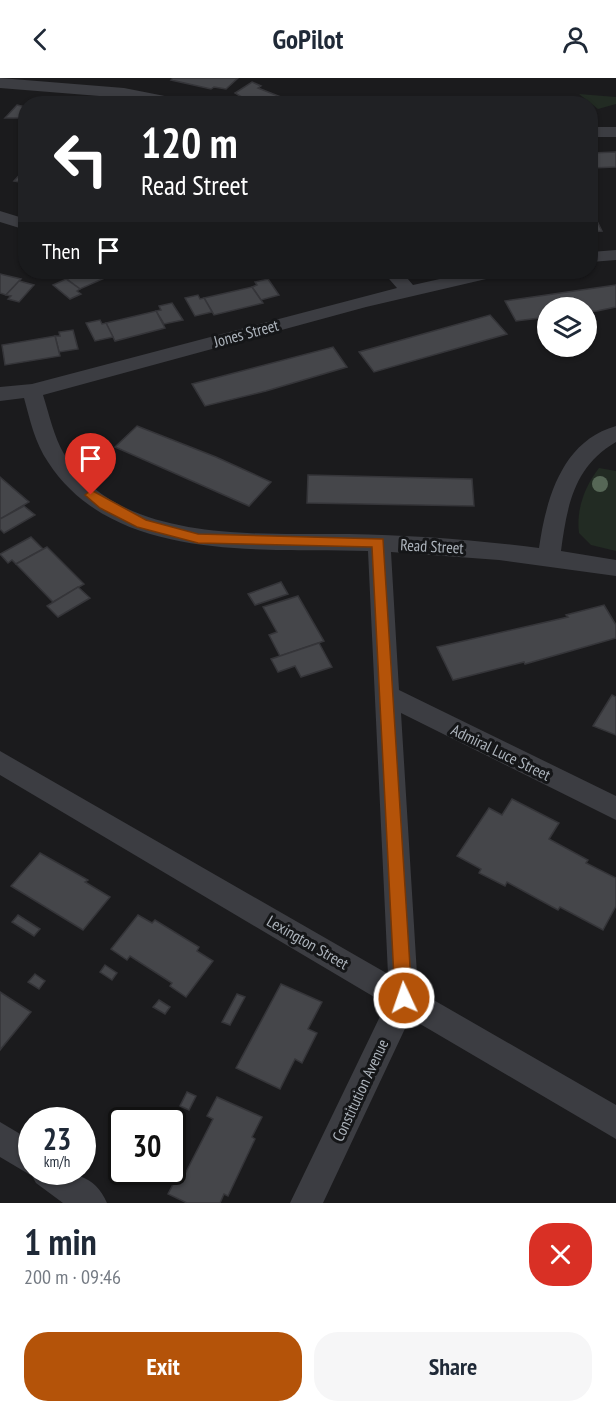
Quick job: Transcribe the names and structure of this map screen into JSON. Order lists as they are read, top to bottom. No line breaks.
{"streets":{"street":["Jones Street","Read Street","Admiral Luce Street","Lexington Street","Constitution Avenue"]},"crossings":[["Jones Street","Read Street"],["Read Street","Constitution Avenue"],["Admiral Luce Street","Constitution Avenue"],["Lexington Street","Constitution Avenue"]],"page":{"header":"GoPilot","turn":["120 m","Read Street"],"then":"Then","speed":"23 km/h","limit":"30","heading":["1 min","200 m · 09:46"],"buttons":["Exit","Share"]}}
